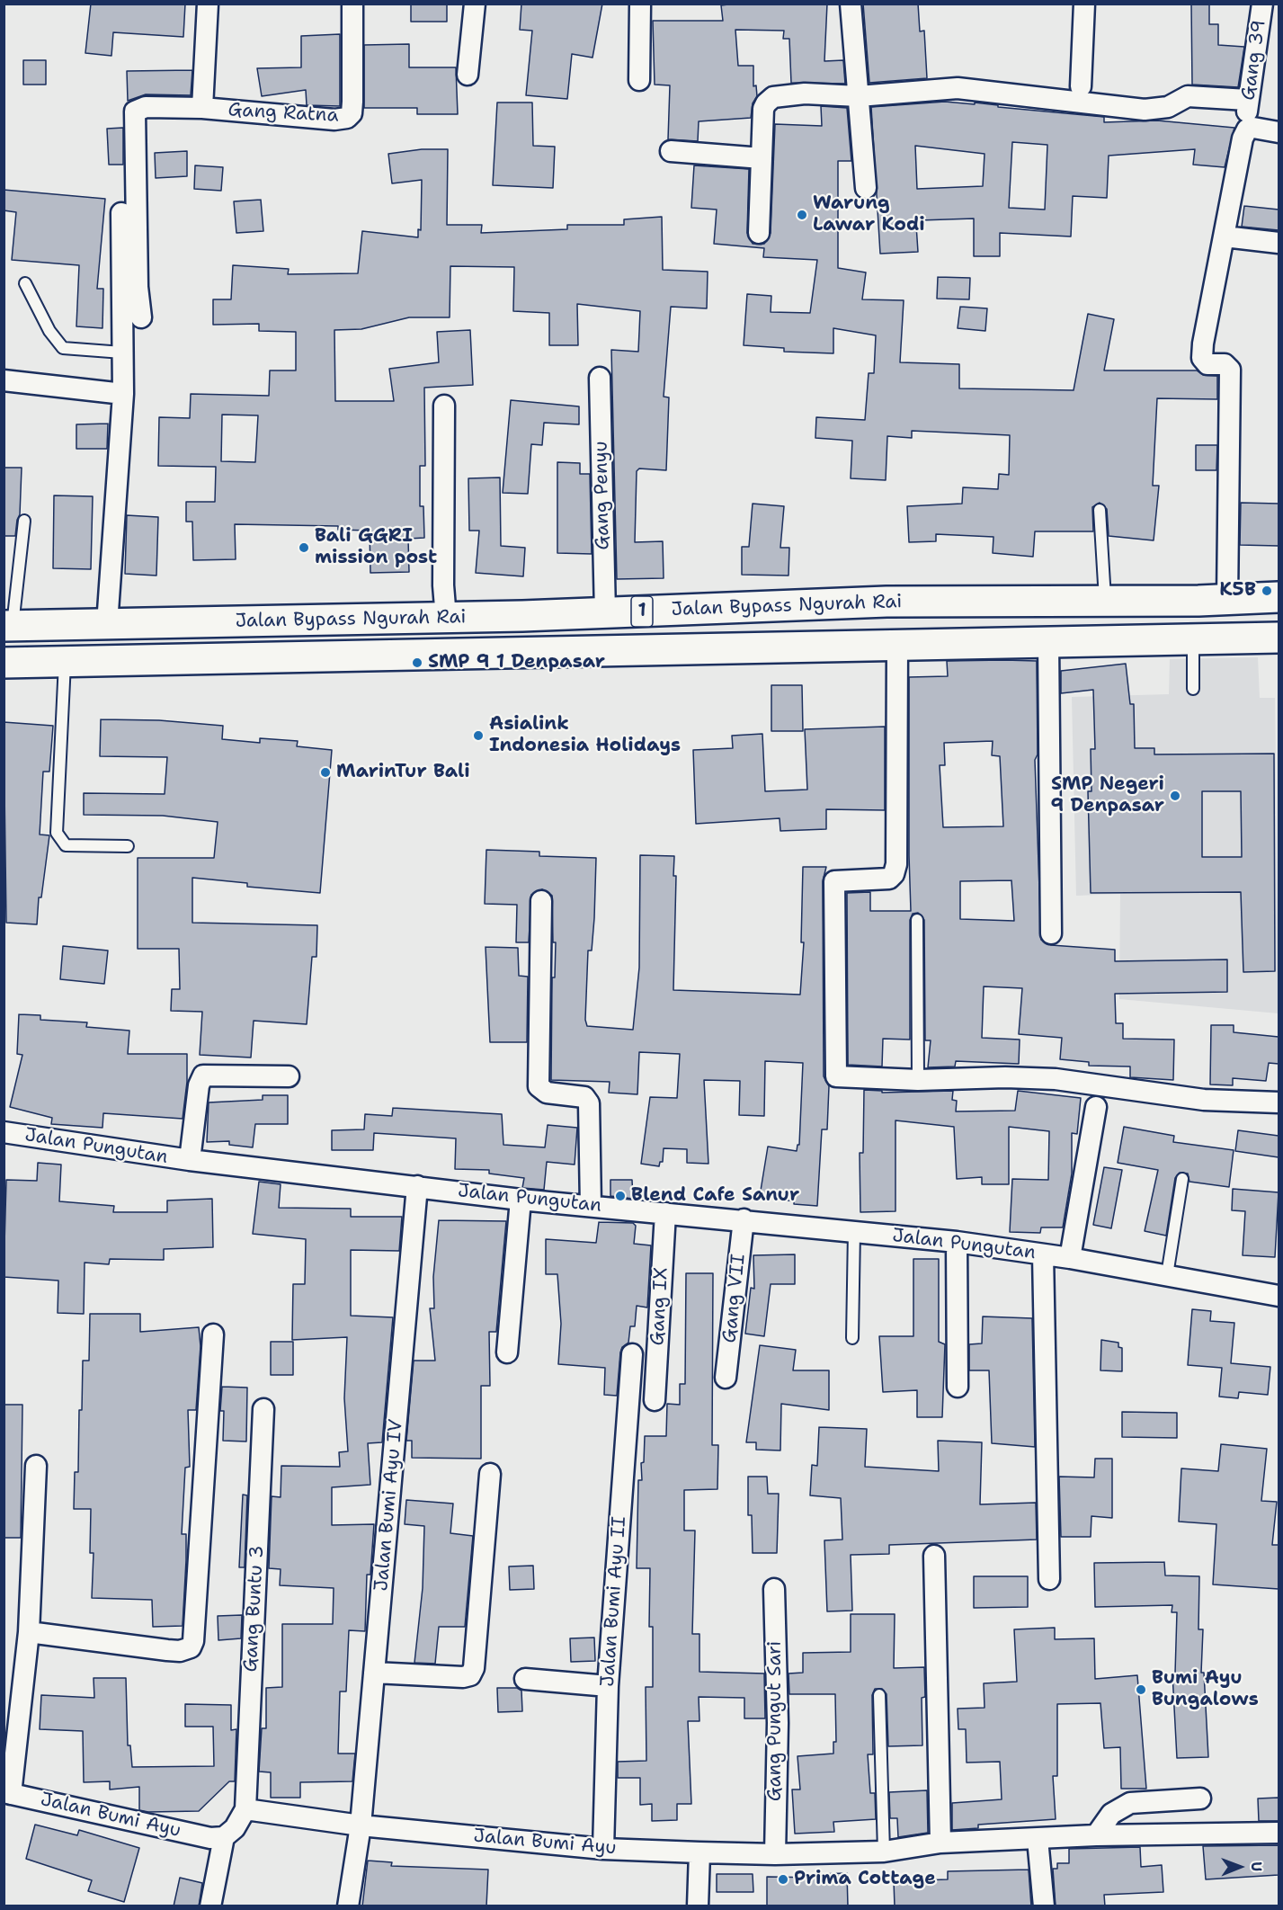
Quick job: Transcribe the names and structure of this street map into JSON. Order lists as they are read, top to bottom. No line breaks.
{"streets":{"highway":["Jalan Bypass Ngurah Rai","1"],"street":["Gang 39","Gang Ratna","Gang Penyu","Jalan Pungutan","Gang VII","Gang IX","Jalan Bumi Ayu IV","Jalan Bumi Ayu II","Gang Buntu 3","Gang Pungut Sari","Jalan Bumi Ayu"]},"crossings":[["Gang Penyu","Jalan Bypass Ngurah Rai"],["Jalan Pungutan","Gang VII"],["Jalan Pungutan","Gang IX"],["Jalan Pungutan","Jalan Bumi Ayu IV"],["Jalan Bumi Ayu IV","Jalan Bumi Ayu"],["Jalan Bumi Ayu II","Jalan Bumi Ayu"],["Gang Buntu 3","Jalan Bumi Ayu"],["Gang Pungut Sari","Jalan Bumi Ayu"]],"places":["Warung Lawar Kodi","Bali GGRI mission post","K5B","SMP 9 1 Denpasar","Asialink Indonesia Holidays","MarinTur Bali","SMP Negeri 9 Denpasar","Blend Cafe Sanur","Bumi Ayu Bungalows","Prima Cottage"],"north":"right"}
